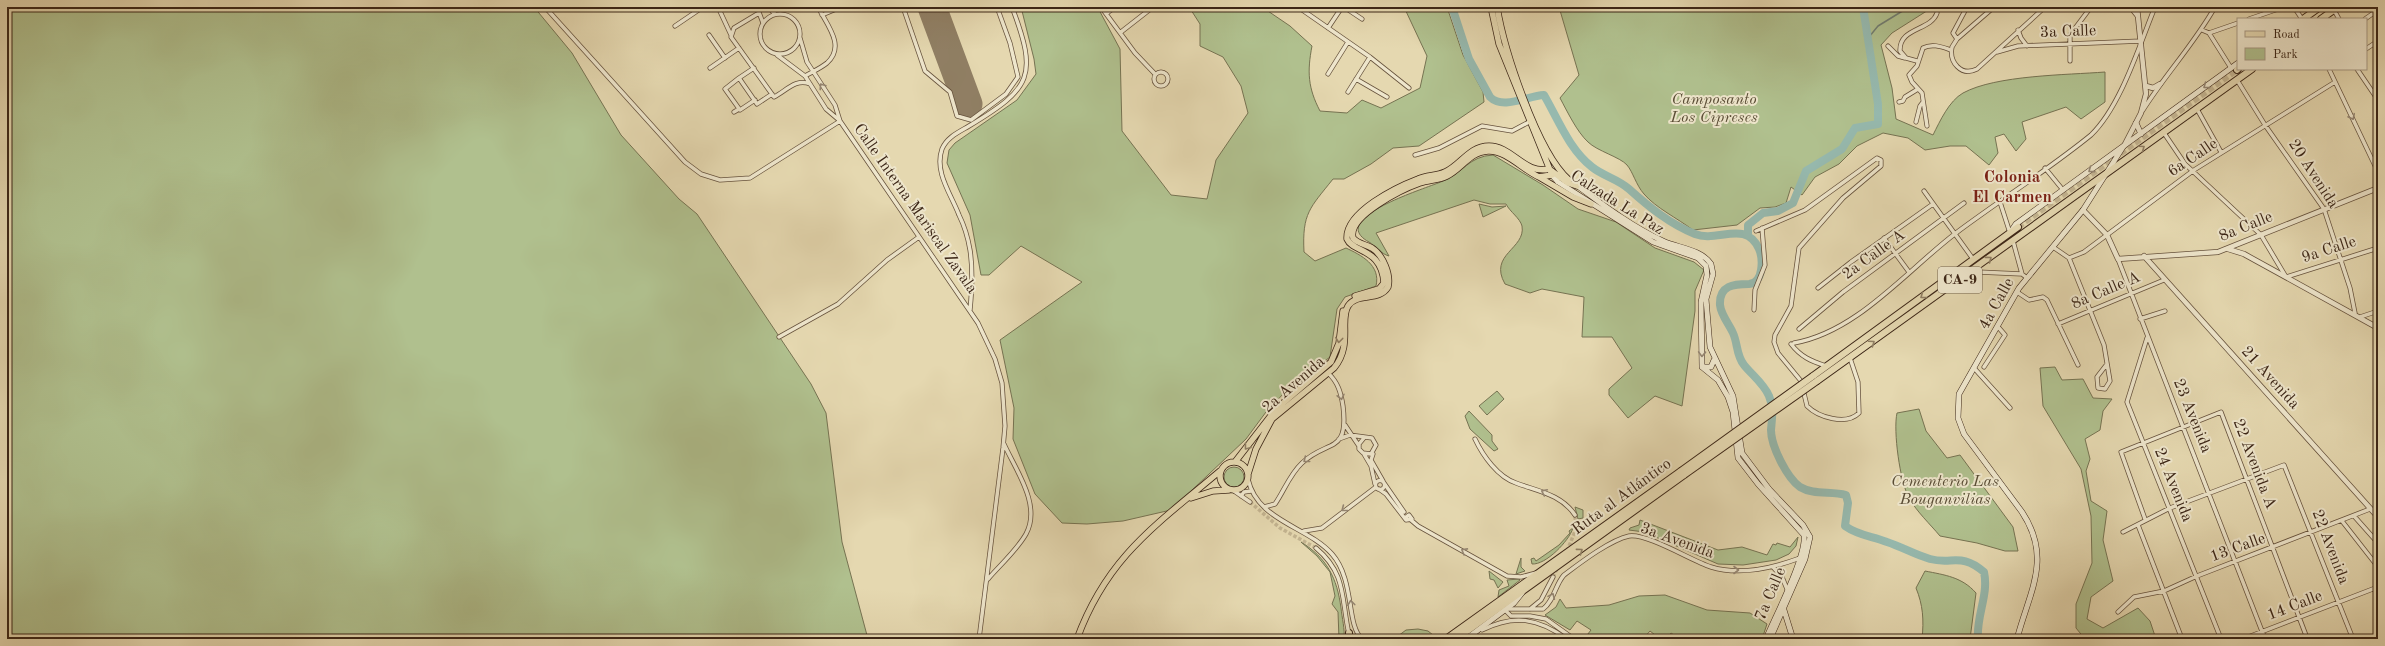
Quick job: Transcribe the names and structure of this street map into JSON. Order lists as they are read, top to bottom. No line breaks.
{"streets":{"highway":["CA-9","Ruta al Atlántico"],"main road":["Calzada La Paz","4a Calle","2a Avenida","7a Calle"],"street":["3a Calle","6a Calle","20 Avenida","Calle Interna Mariscal Zavala","8a Calle","9a Calle","2a Calle A","8a Calle A","21 Avenida","23 Avenida","22 Avenida A","24 Avenida","3a Avenida","22 Avenida","13 Calle","14 Calle"]},"crossings":[["6a Calle","20 Avenida"],["6a Calle","23 Avenida"],["20 Avenida","8a Calle"],["20 Avenida","9a Calle"],["20 Avenida","CA-9"],["Calzada La Paz","2a Avenida"],["8a Calle","21 Avenida"],["8a Calle","23 Avenida"],["CA-9","4a Calle"],["CA-9","Ruta al Atlántico"],["8a Calle A","21 Avenida"],["8a Calle A","23 Avenida"],["4a Calle","23 Avenida"],["21 Avenida","13 Calle"],["23 Avenida","22 Avenida A"],["23 Avenida","24 Avenida"],["23 Avenida","13 Calle"],["23 Avenida","14 Calle"],["22 Avenida A","22 Avenida"],["22 Avenida A","13 Calle"],["22 Avenida A","14 Calle"],["24 Avenida","13 Calle"],["Ruta al Atlántico","3a Avenida"],["3a Avenida","7a Calle"],["22 Avenida","13 Calle"],["22 Avenida","14 Calle"]],"one_way":["3a Avenida"],"districts":["Colonia El Carmen"],"parks":["Camposanto Los Cipreses","Cementerio Las Bouganvilias"],"legend":["Road","Park"]}
